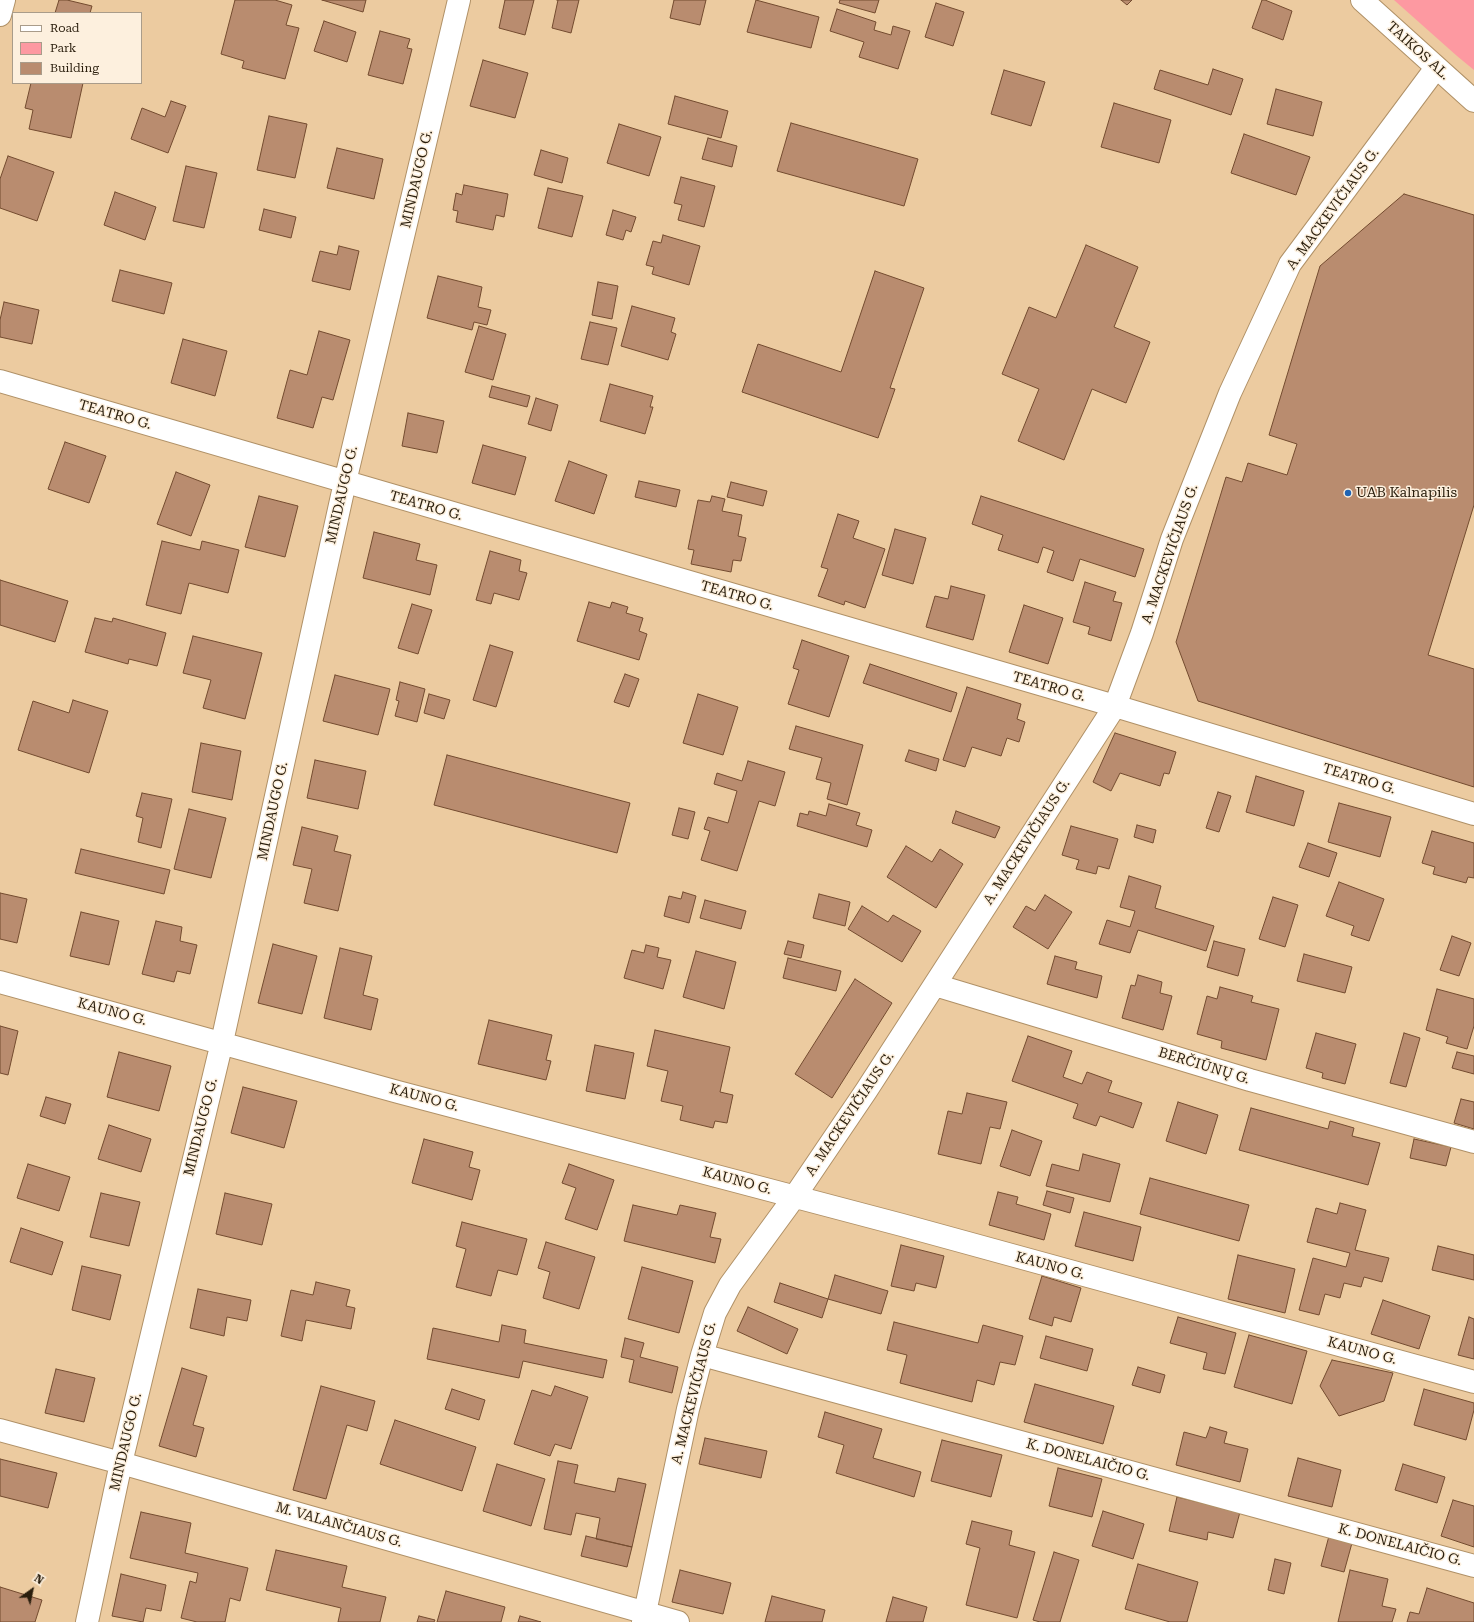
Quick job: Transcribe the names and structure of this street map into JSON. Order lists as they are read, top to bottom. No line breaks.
{"streets":{"street":["TAIKOS AL.","MINDAUGO G.","A. MACKEVIČIAUS G.","TEATRO G.","KAUNO G.","BERČIŪNŲ G.","K. DONELAIČIO G.","M. VALANČIAUS G."]},"crossings":[["TAIKOS AL.","A. MACKEVIČIAUS G."],["MINDAUGO G.","TEATRO G."],["MINDAUGO G.","KAUNO G."],["MINDAUGO G.","M. VALANČIAUS G."],["A. MACKEVIČIAUS G.","TEATRO G."],["A. MACKEVIČIAUS G.","KAUNO G."],["A. MACKEVIČIAUS G.","BERČIŪNŲ G."],["A. MACKEVIČIAUS G.","K. DONELAIČIO G."],["A. MACKEVIČIAUS G.","M. VALANČIAUS G."]],"places":["UAB Kalnapilis"],"legend":["Road","Park","Building"],"north":"top right"}
